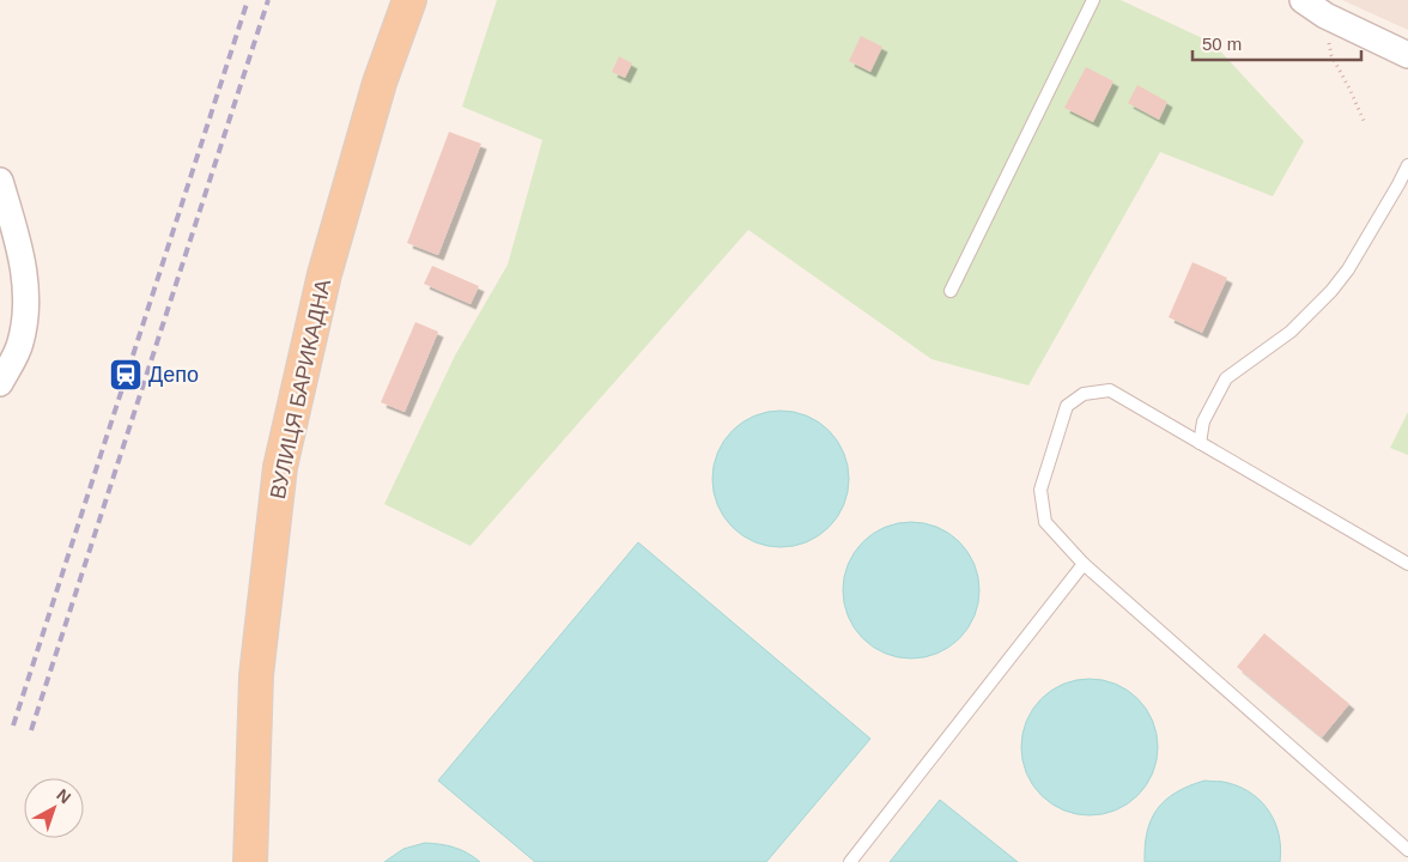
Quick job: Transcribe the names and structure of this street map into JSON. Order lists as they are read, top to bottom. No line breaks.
{"streets":{"main road":["ВУЛИЦЯ БАРИКАДНА"]},"places":{"station":["Депо"]},"scale_bar":"50 m","north":"top right"}
